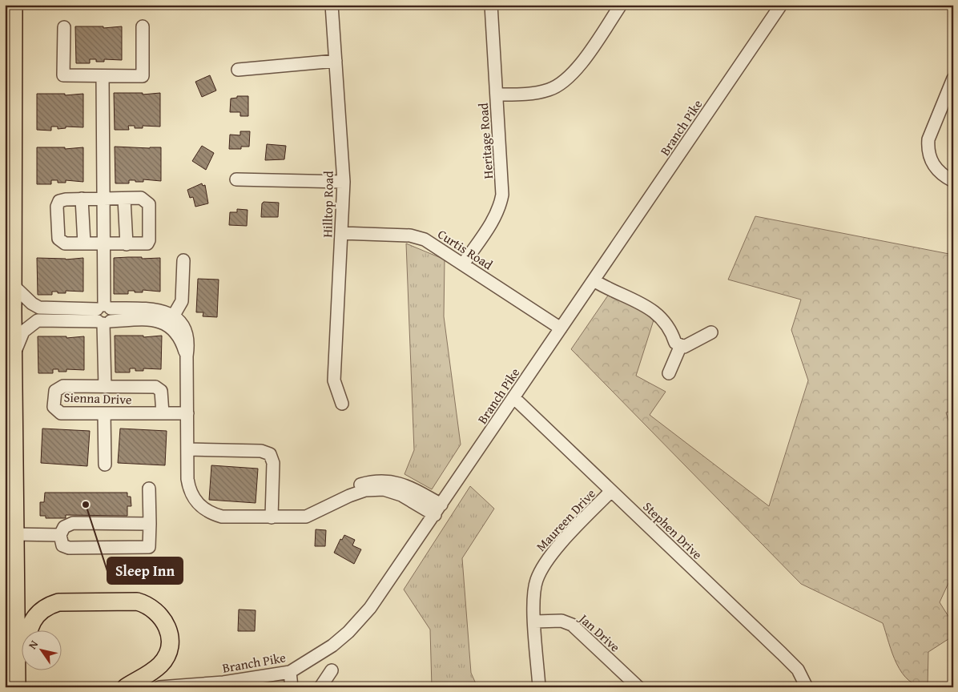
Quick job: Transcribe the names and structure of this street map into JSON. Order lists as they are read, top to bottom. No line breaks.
{"streets":{"street":["Branch Pike","Heritage Road","Hilltop Road","Curtis Road","Sienna Drive","Maureen Drive","Stephen Drive","Jan Drive"]},"crossings":[["Branch Pike","Curtis Road"],["Branch Pike","Stephen Drive"],["Heritage Road","Curtis Road"],["Hilltop Road","Curtis Road"],["Maureen Drive","Stephen Drive"],["Maureen Drive","Jan Drive"]],"places":["Sleep Inn"],"north":"top left"}
